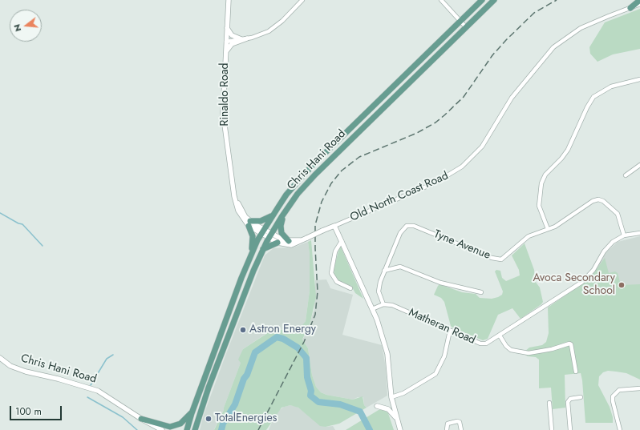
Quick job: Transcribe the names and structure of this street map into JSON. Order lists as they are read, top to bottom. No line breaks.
{"streets":{"main road":["Chris Hani Road"],"street":["Rinaldo Road","Old North Coast Road","Tyne Avenue","Matheran Road"]},"crossings":[["Rinaldo Road","Chris Hani Road"],["Rinaldo Road","Old North Coast Road"],["Chris Hani Road","Old North Coast Road"],["Tyne Avenue","Matheran Road"]],"places":["Avoca Secondary School","Astron Energy","TotalEnergies"],"scale_bar":"100 m","north":"left"}
